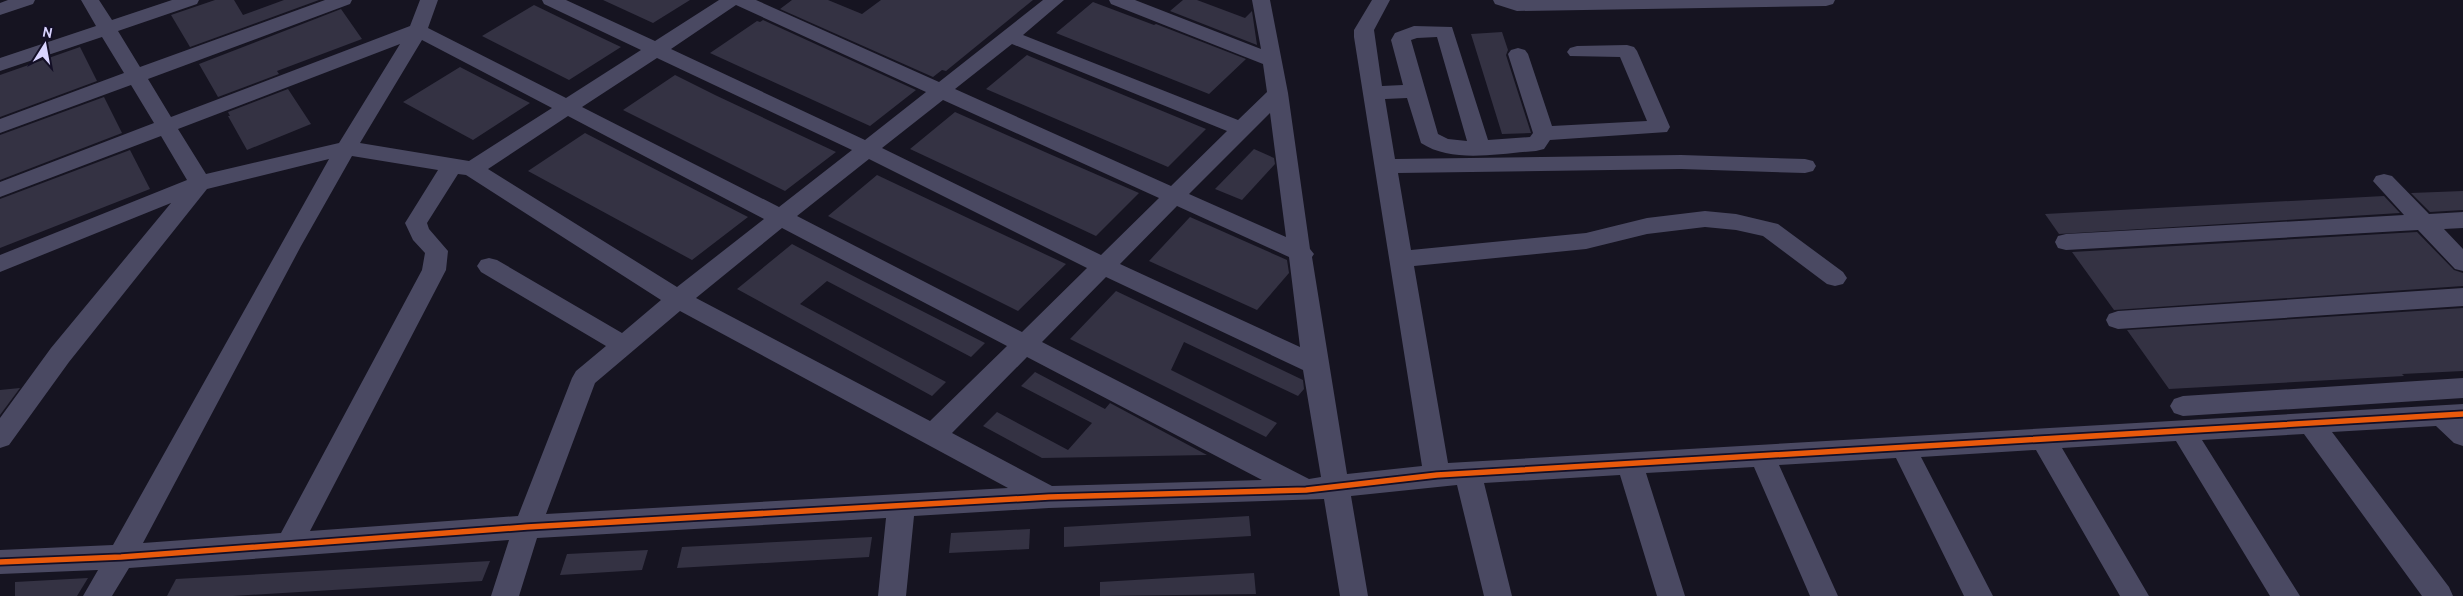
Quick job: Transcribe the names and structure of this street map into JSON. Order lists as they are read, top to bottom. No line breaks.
{"north":"top"}
